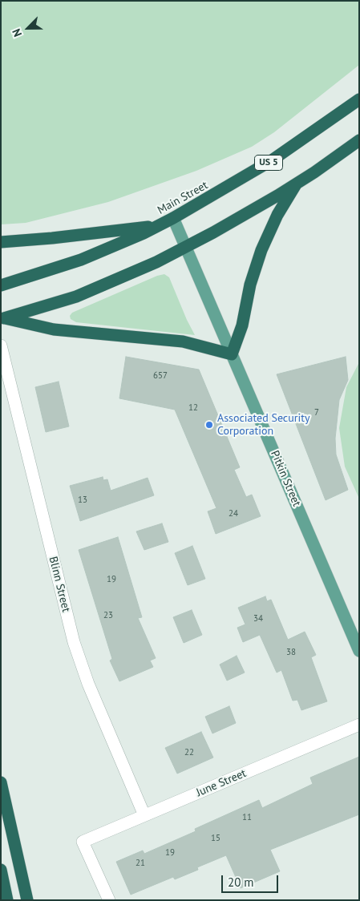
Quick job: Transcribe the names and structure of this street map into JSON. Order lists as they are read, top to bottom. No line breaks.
{"streets":{"highway":["US 5","Main Street"],"main road":["Pitkin Street"],"street":["Blinn Street","June Street"]},"crossings":[["Main Street","Pitkin Street"],["Blinn Street","June Street"]],"places":["Associated Security Corporation"],"house_numbers":["657","12","7","13","24","19","23","34","38","22","11","15","19","21"],"scale_bar":"20 m","north":"bottom left"}
